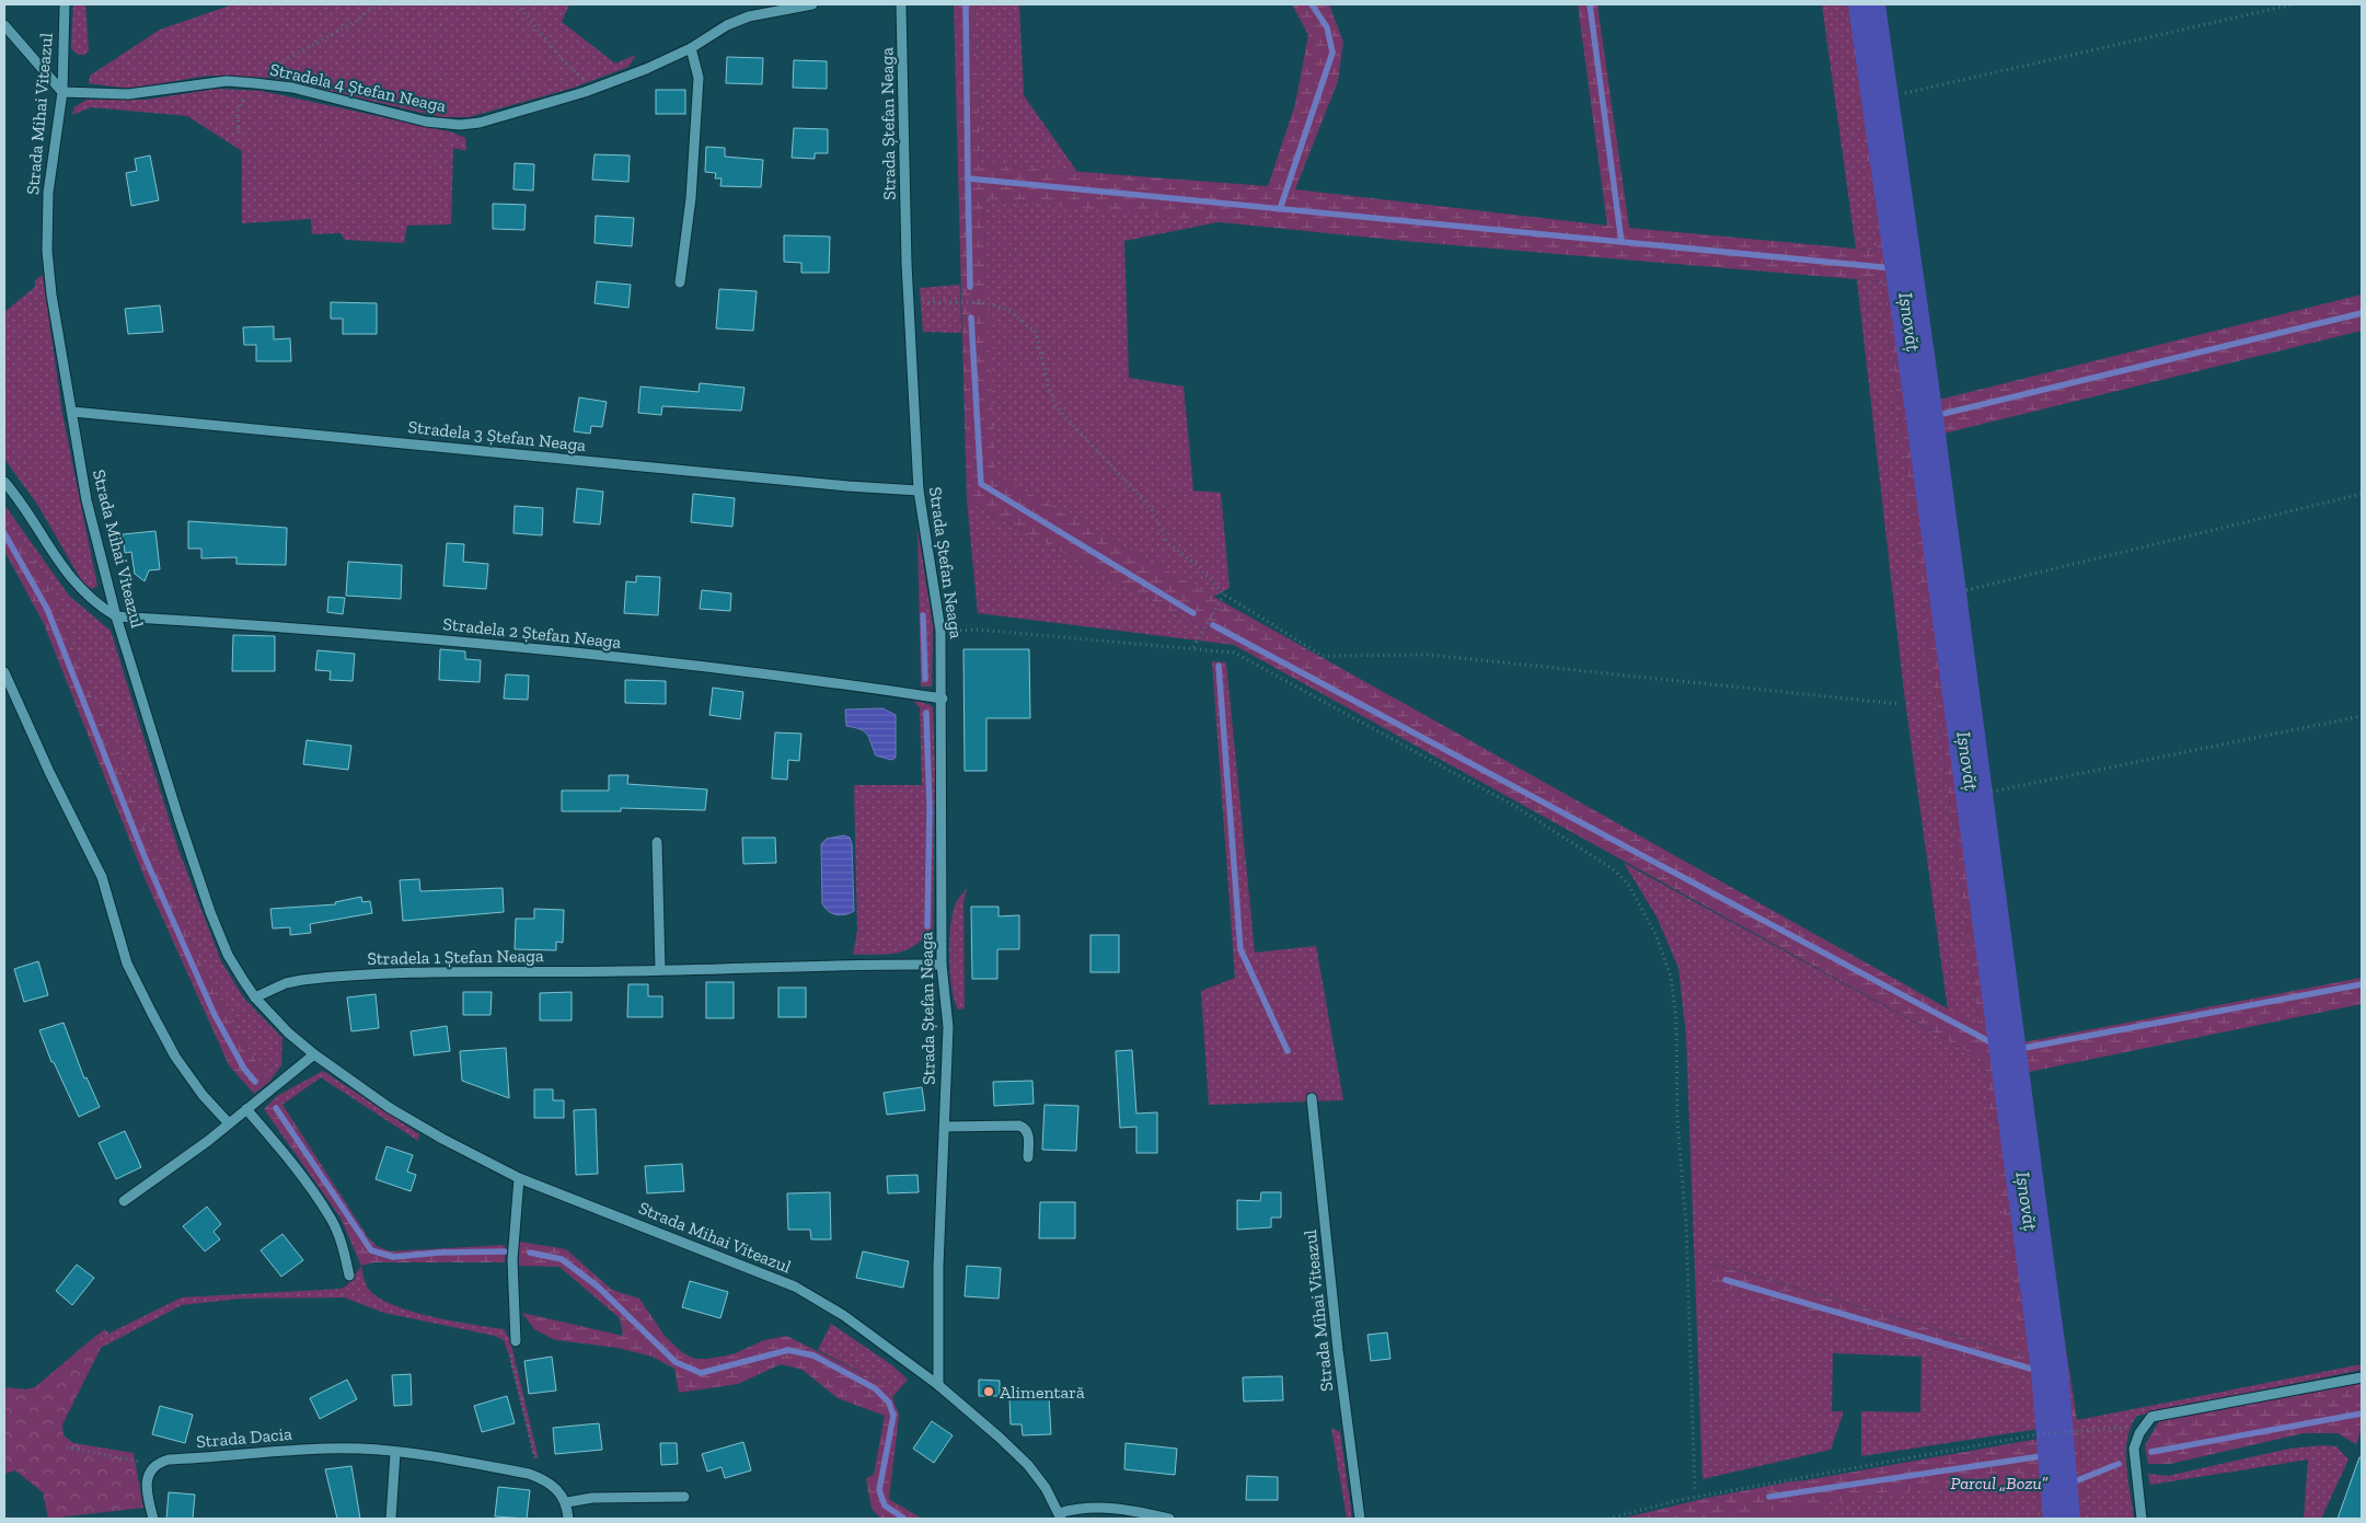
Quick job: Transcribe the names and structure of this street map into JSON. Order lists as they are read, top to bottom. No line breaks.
{"streets":{"street":["Stradela 4 Ștefan Neaga","Strada Mihai Viteazul","Strada Ștefan Neaga","Stradela 3 Ștefan Neaga","Stradela 2 Ștefan Neaga","Stradela 1 Ștefan Neaga","Strada Dacia"]},"crossings":[["Stradela 4 Ștefan Neaga","Strada Mihai Viteazul"],["Strada Mihai Viteazul","Strada Ștefan Neaga"],["Strada Mihai Viteazul","Stradela 3 Ștefan Neaga"],["Strada Mihai Viteazul","Stradela 2 Ștefan Neaga"],["Strada Mihai Viteazul","Stradela 1 Ștefan Neaga"],["Strada Ștefan Neaga","Stradela 3 Ștefan Neaga"],["Strada Ștefan Neaga","Stradela 2 Ștefan Neaga"],["Strada Ștefan Neaga","Stradela 1 Ștefan Neaga"]],"water":["Ișnovăț"],"parks":["Parcul „Bozu”"],"places":["Alimentară"]}
